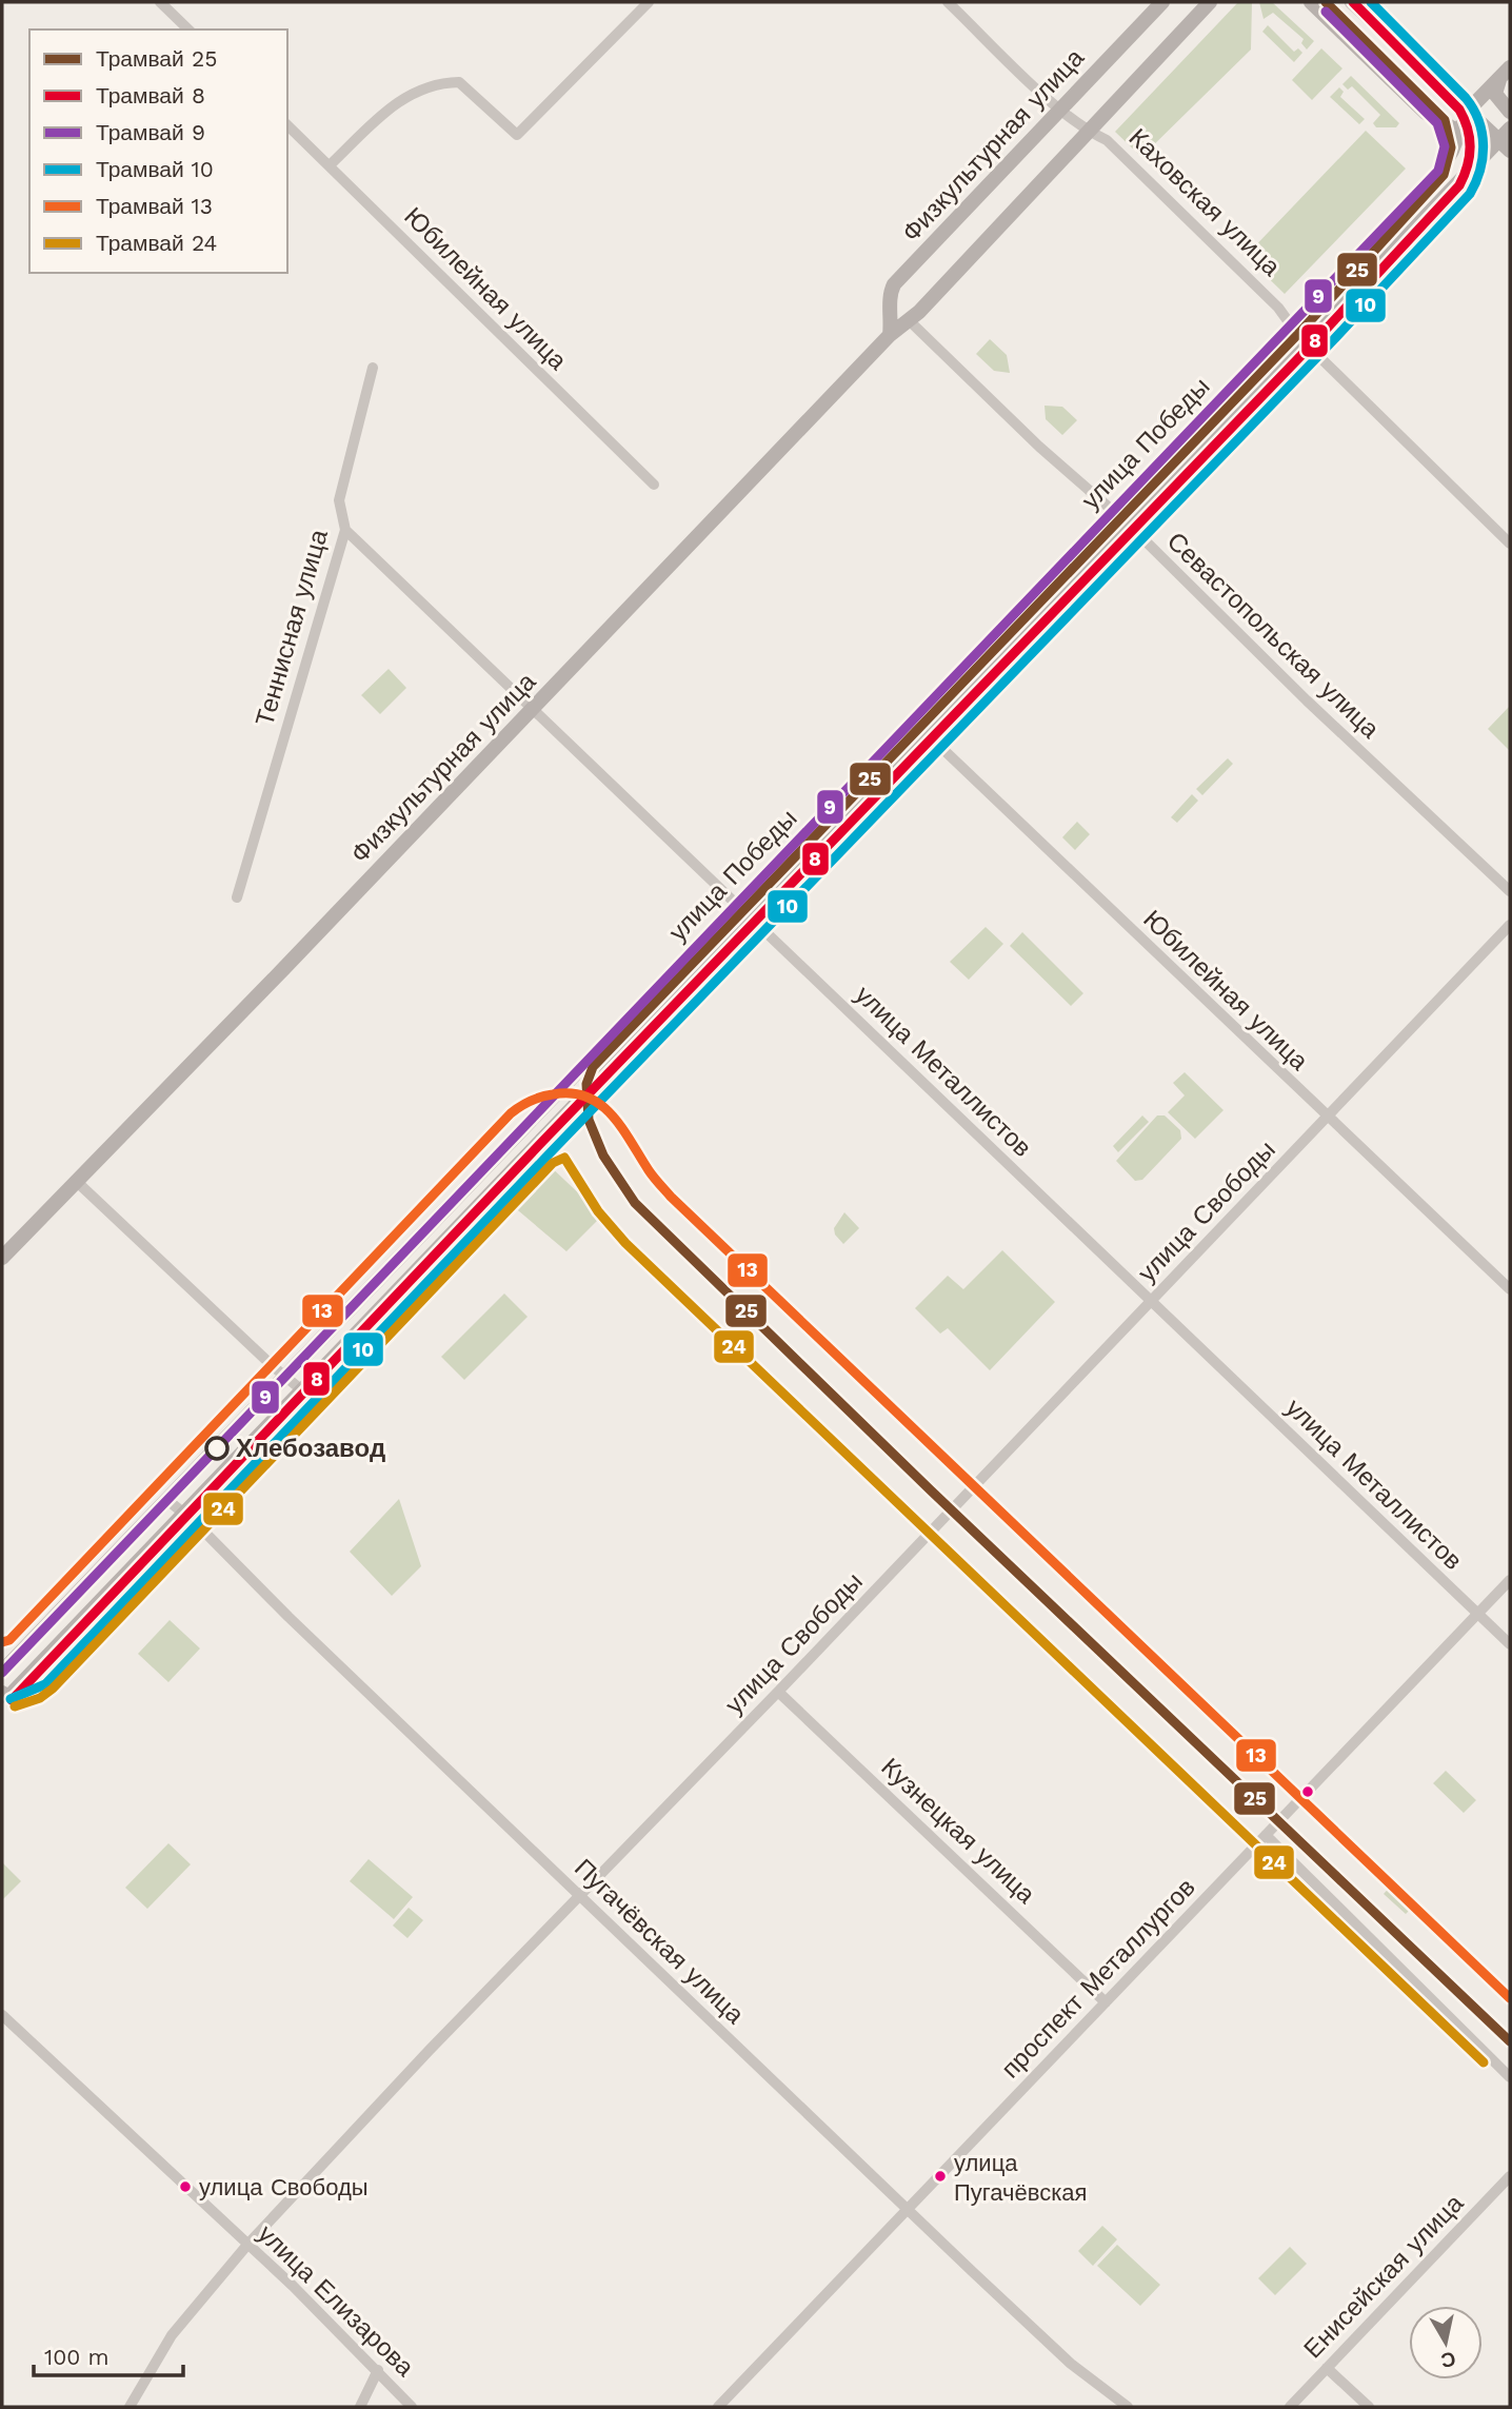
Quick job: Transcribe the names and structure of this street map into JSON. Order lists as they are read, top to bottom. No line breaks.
{"streets":{"main road":["Физкультурная улица","Каховская улица","улица Победы"],"street":["Юбилейная улица","Теннисная улица","Севастопольская улица","улица Металлистов","улица Свободы","Кузнецкая улица","Пугачёвская улица","проспект Металлургов","Енисейская улица","улица Елизарова"]},"crossings":[["Физкультурная улица","Каховская улица"],["Физкультурная улица","Севастопольская улица"],["Физкультурная улица","улица Металлистов"],["Каховская улица","улица Победы"],["Юбилейная улица","улица Победы"],["Юбилейная улица","улица Свободы"],["улица Победы","Севастопольская улица"],["улица Победы","улица Металлистов"],["улица Победы","Пугачёвская улица"],["Теннисная улица","улица Металлистов"],["улица Металлистов","улица Свободы"],["улица Металлистов","проспект Металлургов"],["улица Свободы","Кузнецкая улица"],["улица Свободы","Пугачёвская улица"],["улица Свободы","улица Елизарова"],["Кузнецкая улица","проспект Металлургов"],["Пугачёвская улица","проспект Металлургов"]],"places":["Хлебозавод","улица Пугачёвская","улица Свободы"],"lines":["tram line 25","tram line 8","tram line 10","tram line 9","tram line 13","tram line 24"],"legend":["Трамвай 25","Трамвай 8","Трамвай 9","Трамвай 10","Трамвай 13","Трамвай 24"],"scale_bar":"100 m","north":"bottom"}
